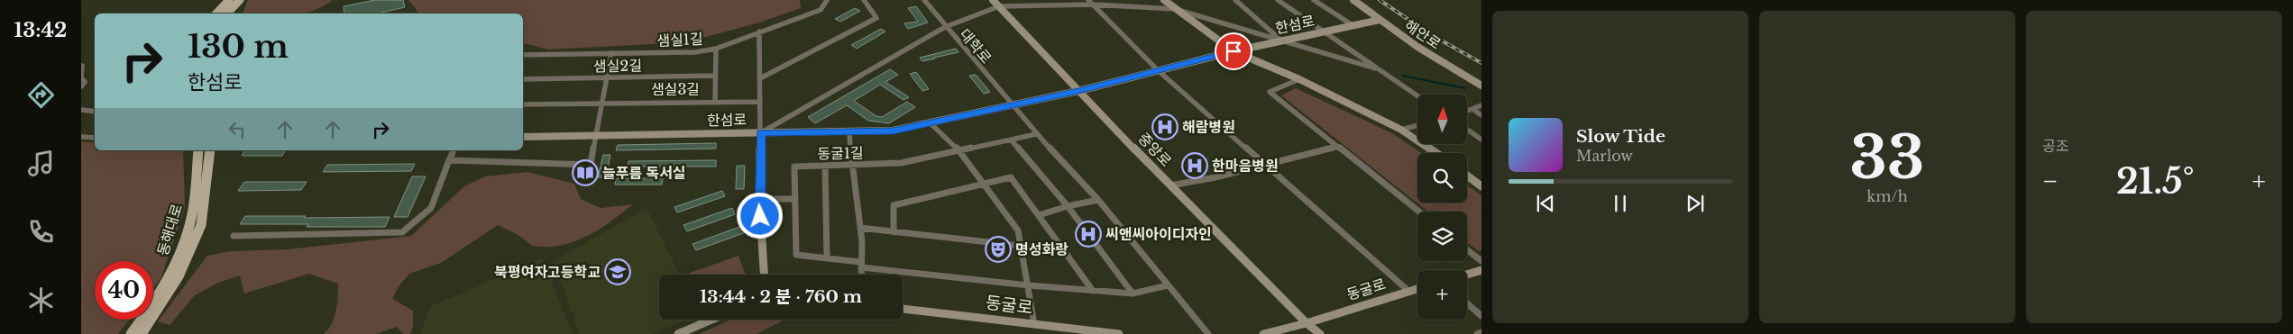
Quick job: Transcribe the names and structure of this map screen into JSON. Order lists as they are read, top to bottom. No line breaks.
{"streets":{"main road":["동해대로"],"street":["한섬로","해안로","샘실1길","대학로","샘실2길","샘실3길","중앙로","동굴1길","동굴로"]},"crossings":[["한섬로","해안로"],["한섬로","대학로"],["한섬로","중앙로"],["대학로","동굴1길"],["중앙로","동굴로"]],"places":{"hospital":["해람병원","한마음병원","씨앤씨아이디자인"],"library":["늘푸름 독서실"],"theatre":["명성화랑"],"school or university":["북평여자고등학교"]},"north":"top","page":{"tabs":"13:42","tile":[["33","km/h"],"공조"],"turn":["130 m","한섬로"],"map_buttons":"+","song":["Slow Tide","Marlow"],"heat":["−","21.5°","+"],"limit":"40","trip":"13:44 · 2 분 · 760 m"}}
